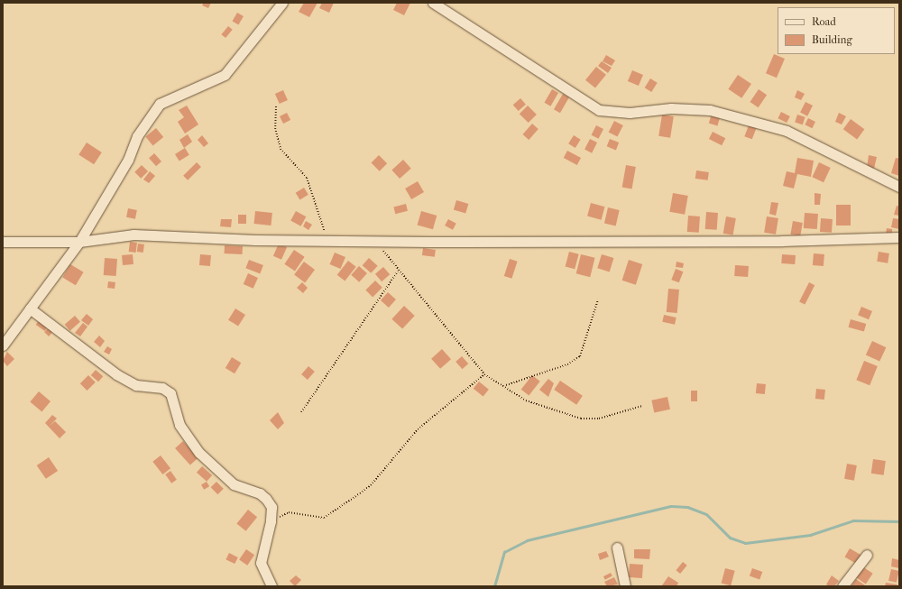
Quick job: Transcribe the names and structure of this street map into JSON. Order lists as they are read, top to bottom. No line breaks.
{"legend":["Road","Building"]}
